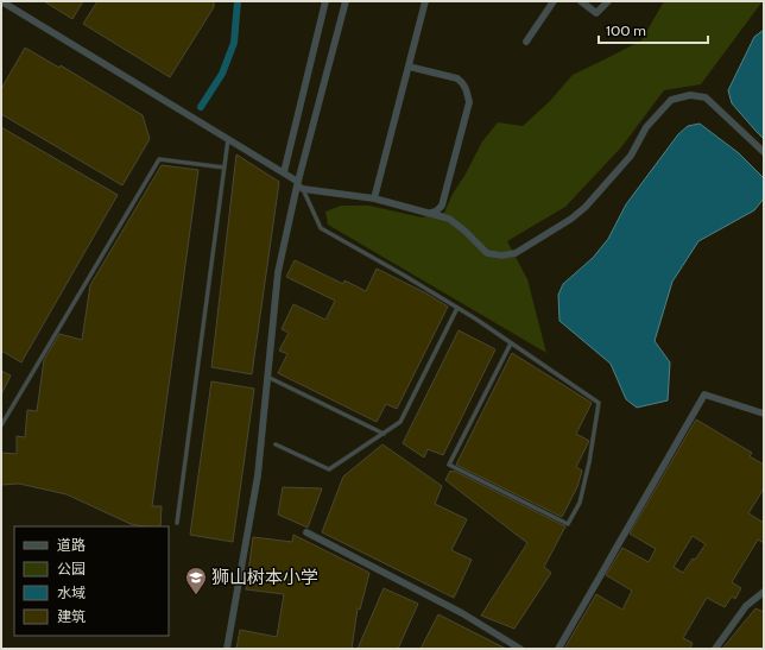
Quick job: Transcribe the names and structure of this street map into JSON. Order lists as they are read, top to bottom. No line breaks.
{"places":{"school or university":["狮山树本小学"]},"legend":["道路","公园","水域","建筑"],"scale_bar":"100 m"}
